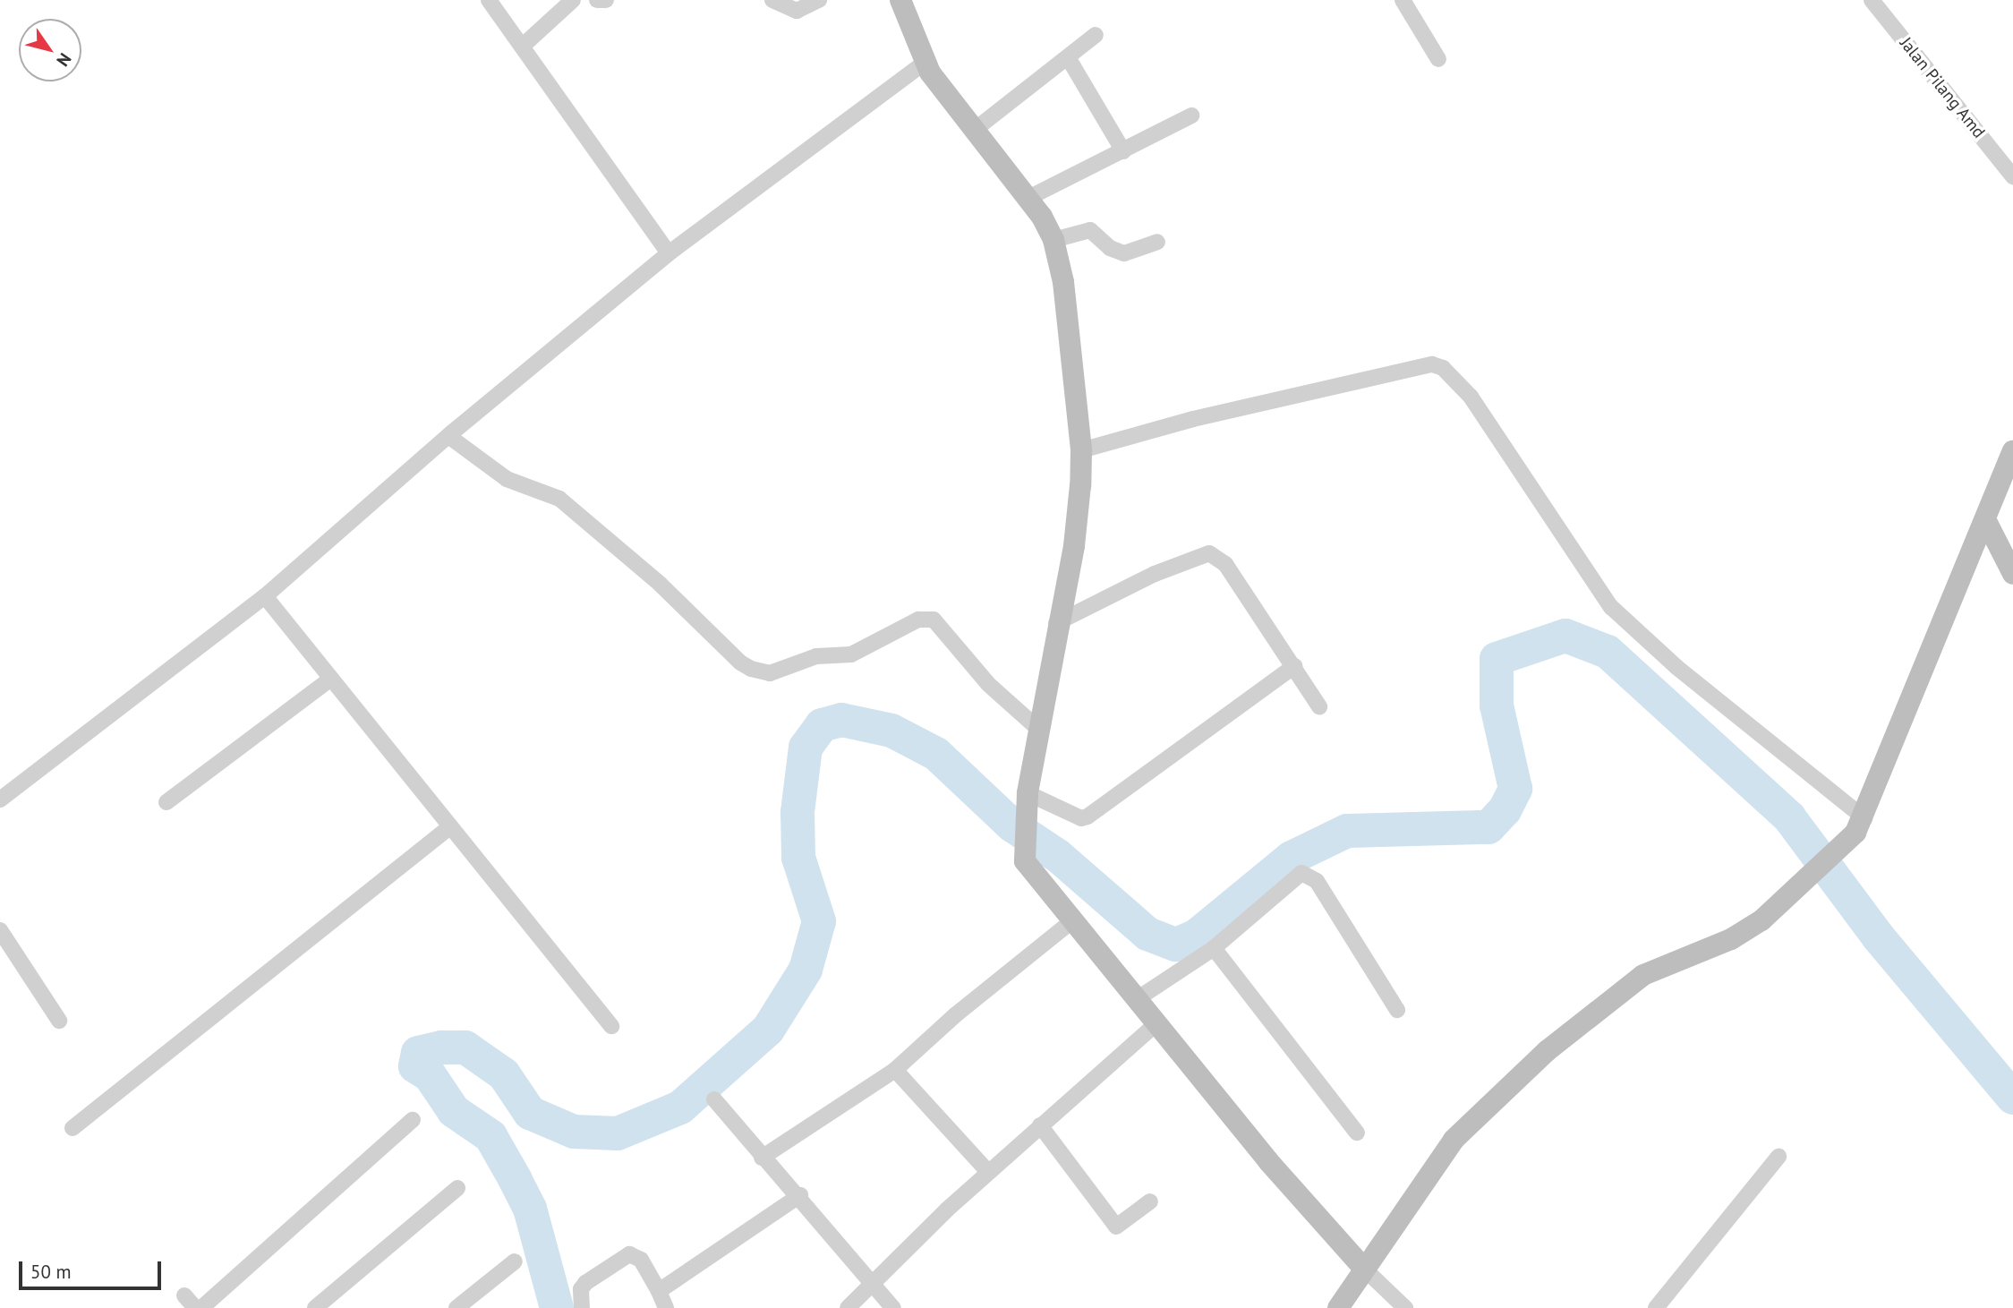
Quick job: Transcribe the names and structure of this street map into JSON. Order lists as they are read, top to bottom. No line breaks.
{"streets":{"street":["Jalan Pilang Amd"]},"scale_bar":"50 m","north":"bottom right"}
